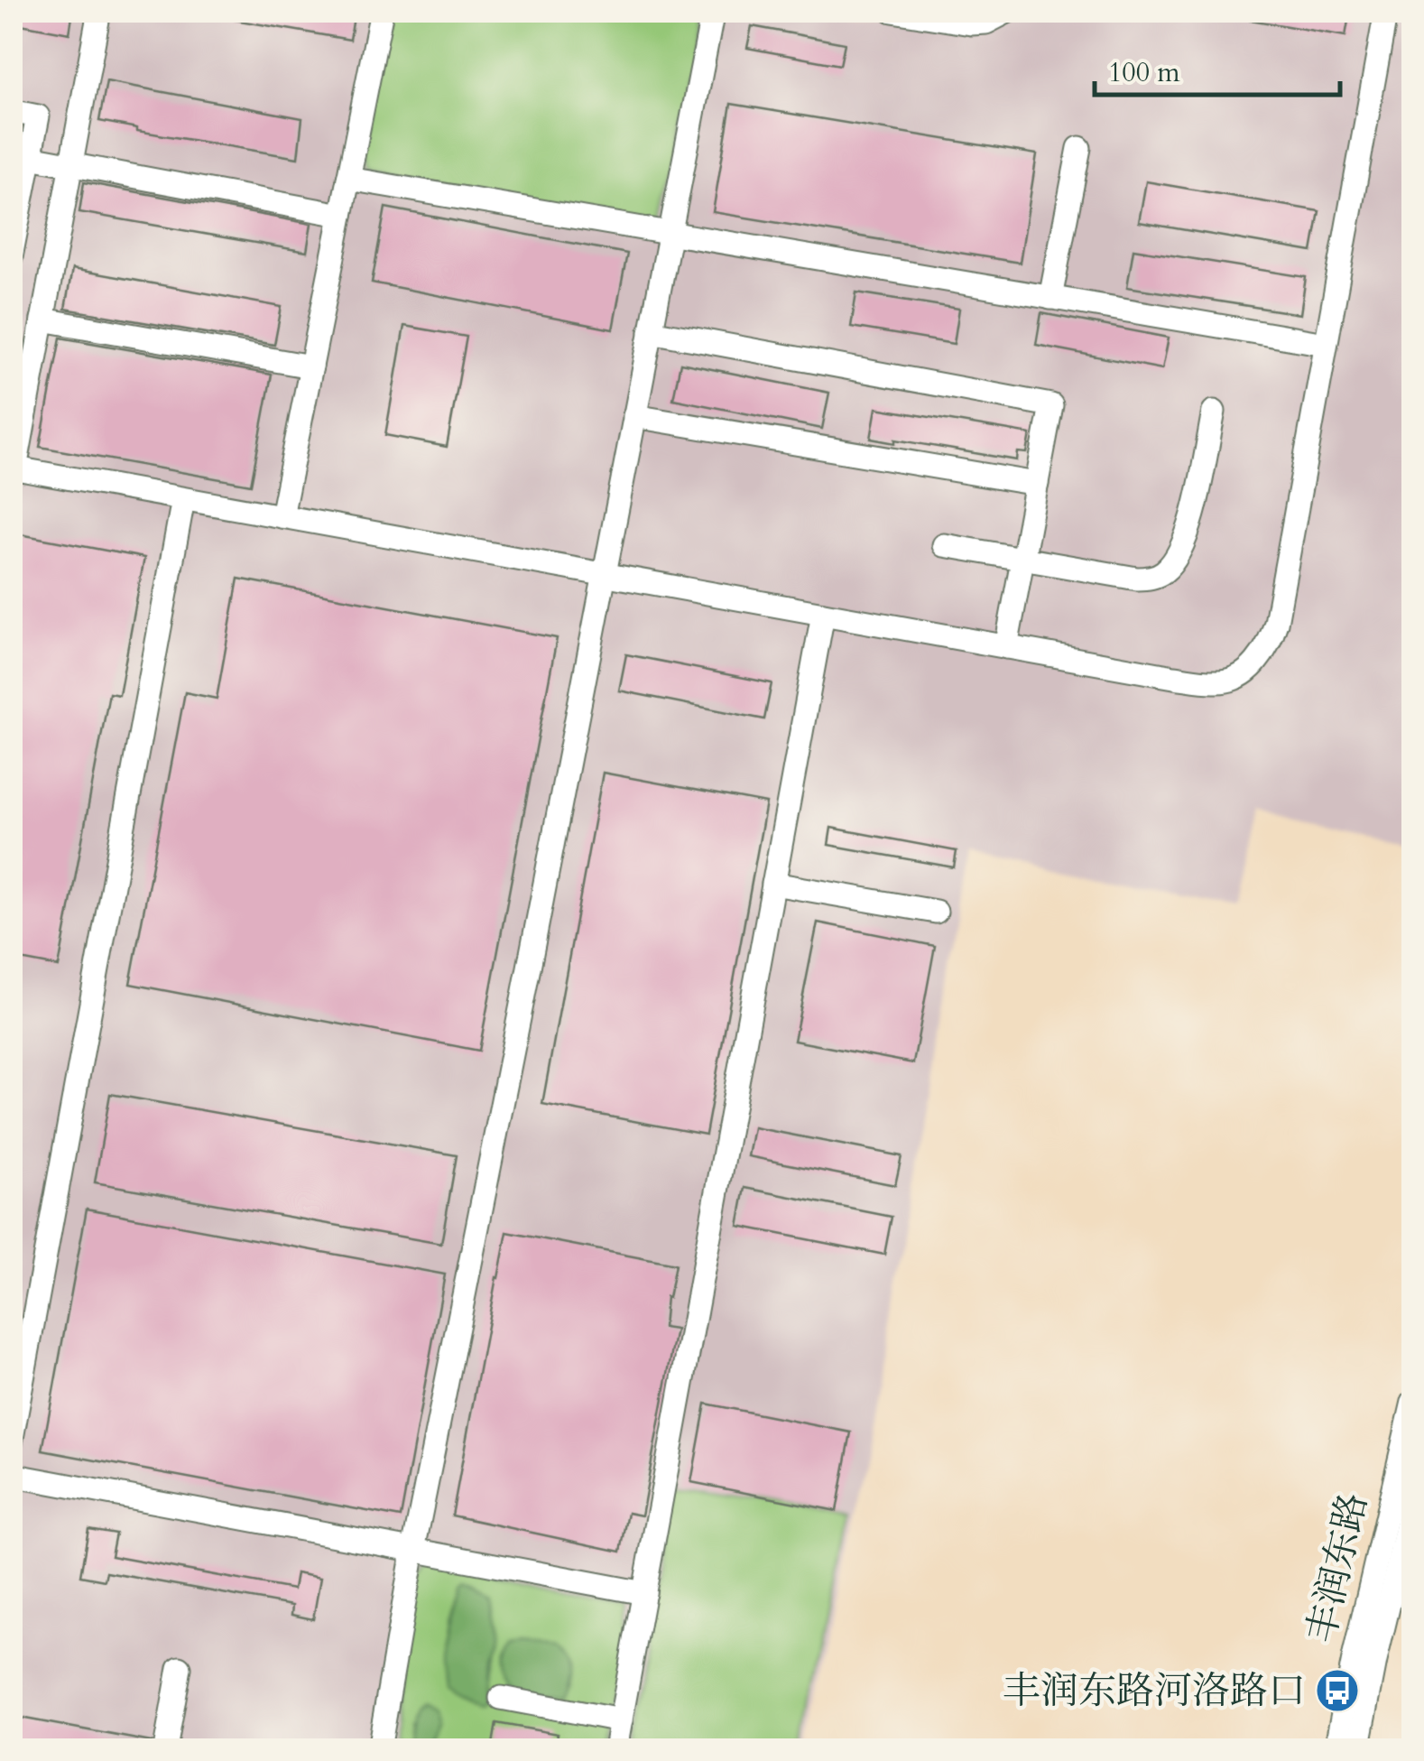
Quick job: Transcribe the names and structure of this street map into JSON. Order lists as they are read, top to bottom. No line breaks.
{"streets":{"street":["丰润东路"]},"places":{"bus stop":["丰润东路河洛路口"]},"scale_bar":"100 m"}
